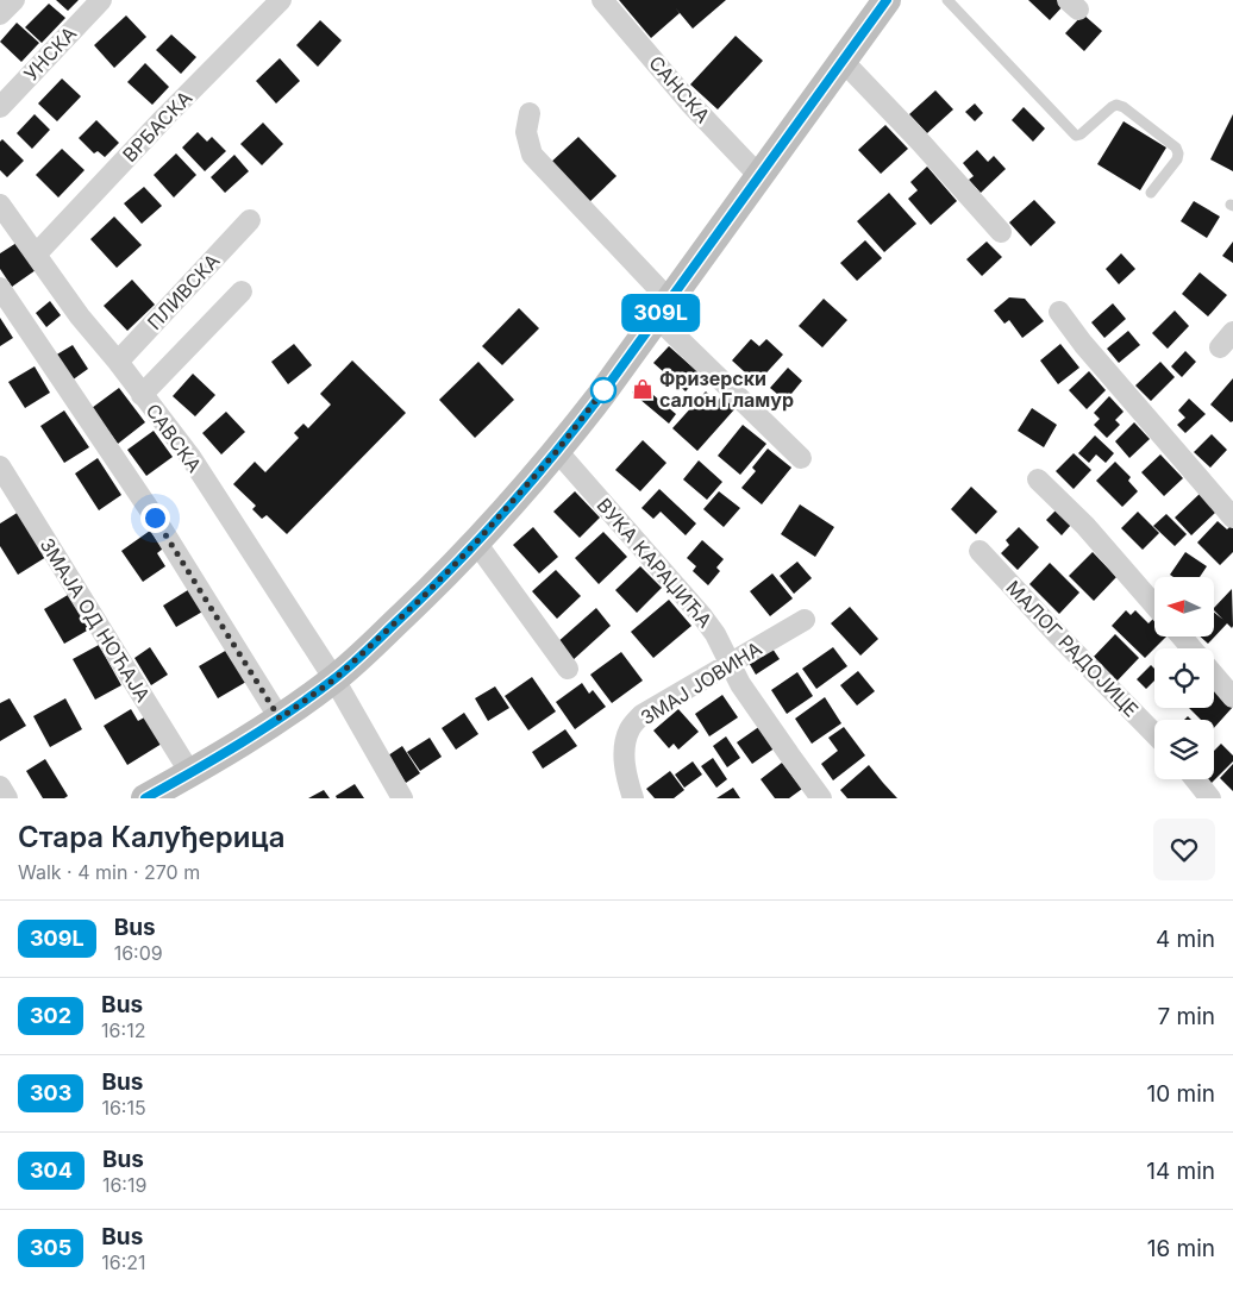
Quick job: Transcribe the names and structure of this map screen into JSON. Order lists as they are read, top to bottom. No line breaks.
{"streets":{"street":["УНСКА","САНСКА","ВРБАСКА","ПЛИВСКА","САВСКА","ВУКА КАРАЏИЋА","ЗМАЈА ОД НОЋАЈА","МАЛОГ РАДОЈИЦЕ","ЗМАЈ ЈОВИНА"]},"crossings":[["ВРБАСКА","САВСКА"],["ПЛИВСКА","САВСКА"],["ВУКА КАРАЏИЋА","ЗМАЈ ЈОВИНА"]],"places":{"shop":["Фризерски салон Гламур"]},"lines":["bus line 309L"],"north":"left","page":{"on_map":"309L","heading":["Стара Калуђерица","Walk · 4 min · 270 m"],"list":[{"mark":"309L","name":"Bus","note":"16:09","value":"4 min"},{"mark":"302","name":"Bus","note":"16:12","value":"7 min"},{"mark":"303","name":"Bus","note":"16:15","value":"10 min"},{"mark":"304","name":"Bus","note":"16:19","value":"14 min"},{"mark":"305","name":"Bus","note":"16:21","value":"16 min"}]}}
